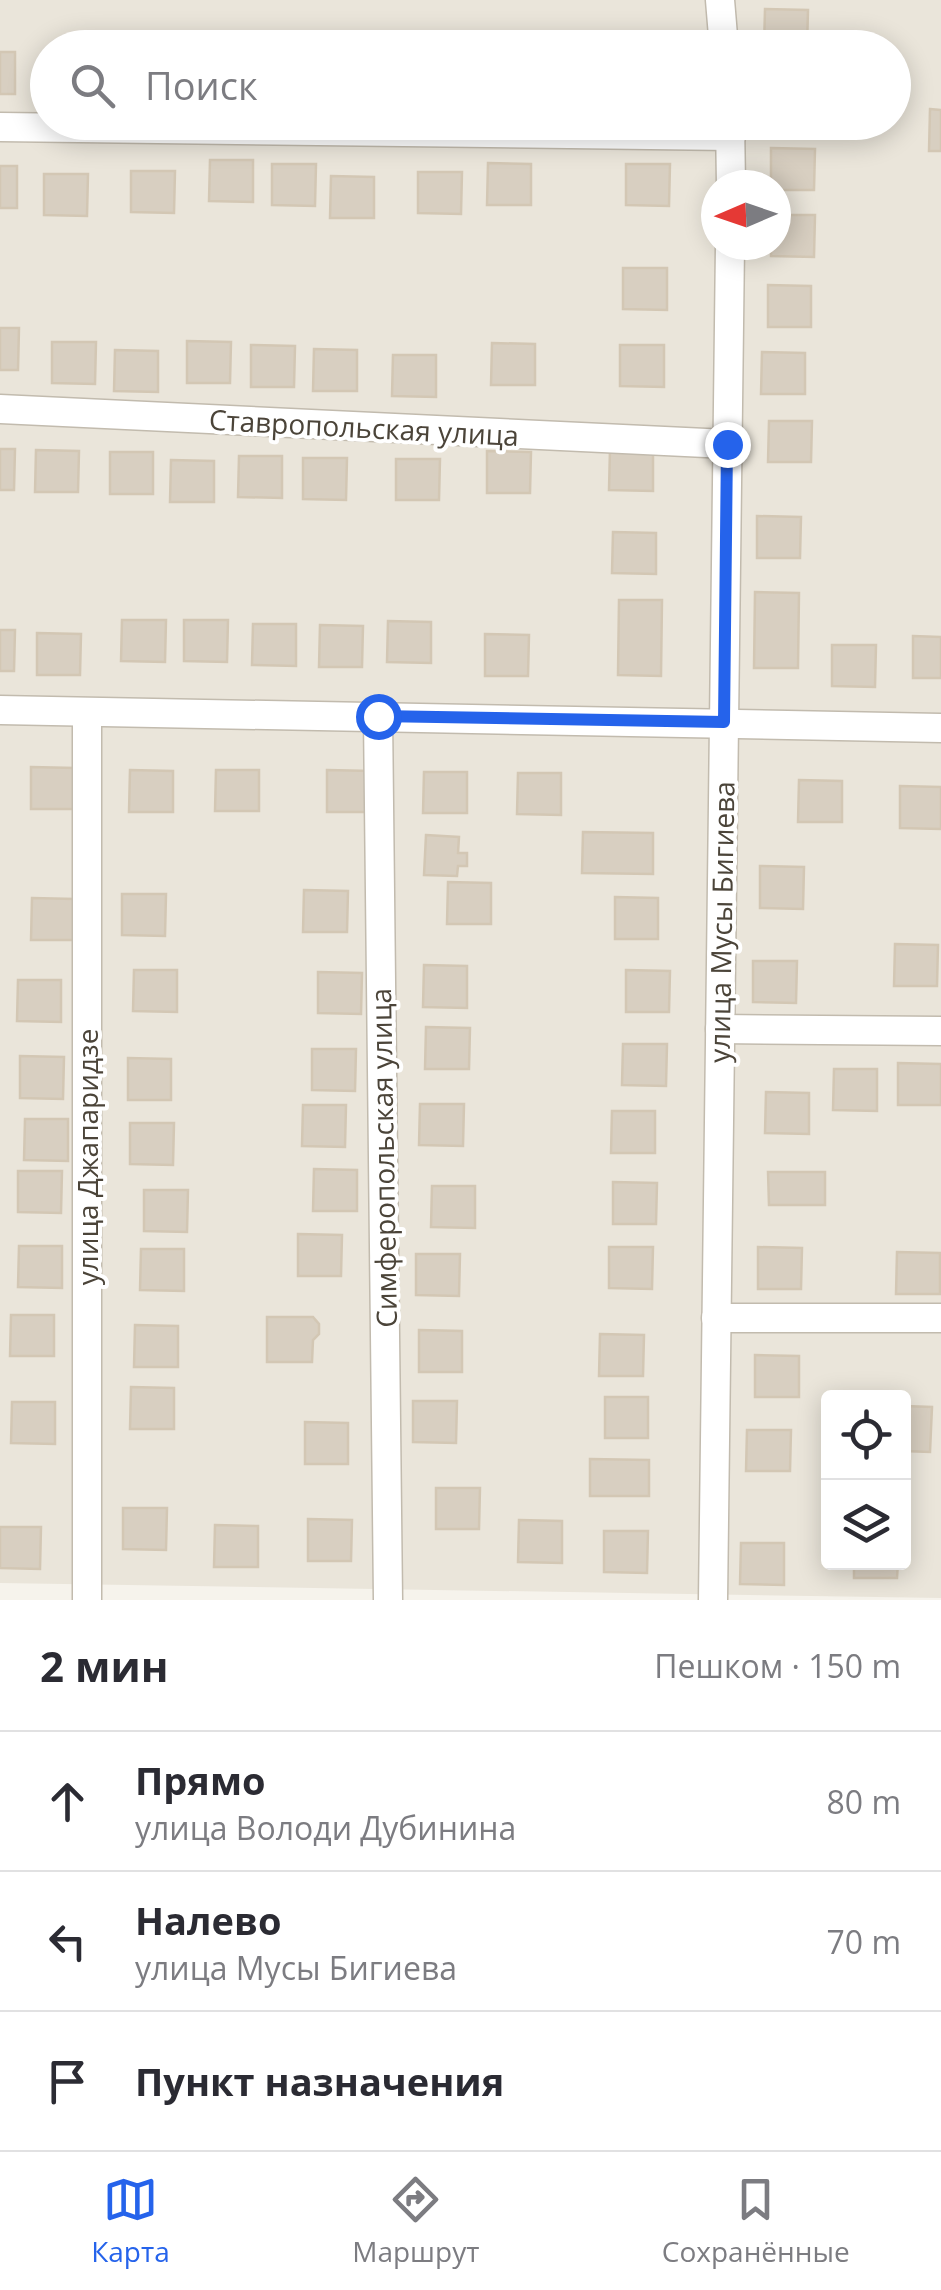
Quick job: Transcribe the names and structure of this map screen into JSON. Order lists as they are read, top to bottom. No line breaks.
{"streets":{"street":["Ставропольская улица","улица Мусы Бигиева","улица Джапаридзе","Симферопольская улица"]},"crossings":[["Ставропольская улица","улица Мусы Бигиева"]],"north":"left","page":{"search":"Поиск","heading":["2 мин","Пешком · 150 m"],"list":[["Прямо","улица Володи Дубинина","80 m"],["Налево","улица Мусы Бигиева","70 m"],"Пункт назначения"],"nav":["Карта","Маршрут","Сохранённые"]}}
